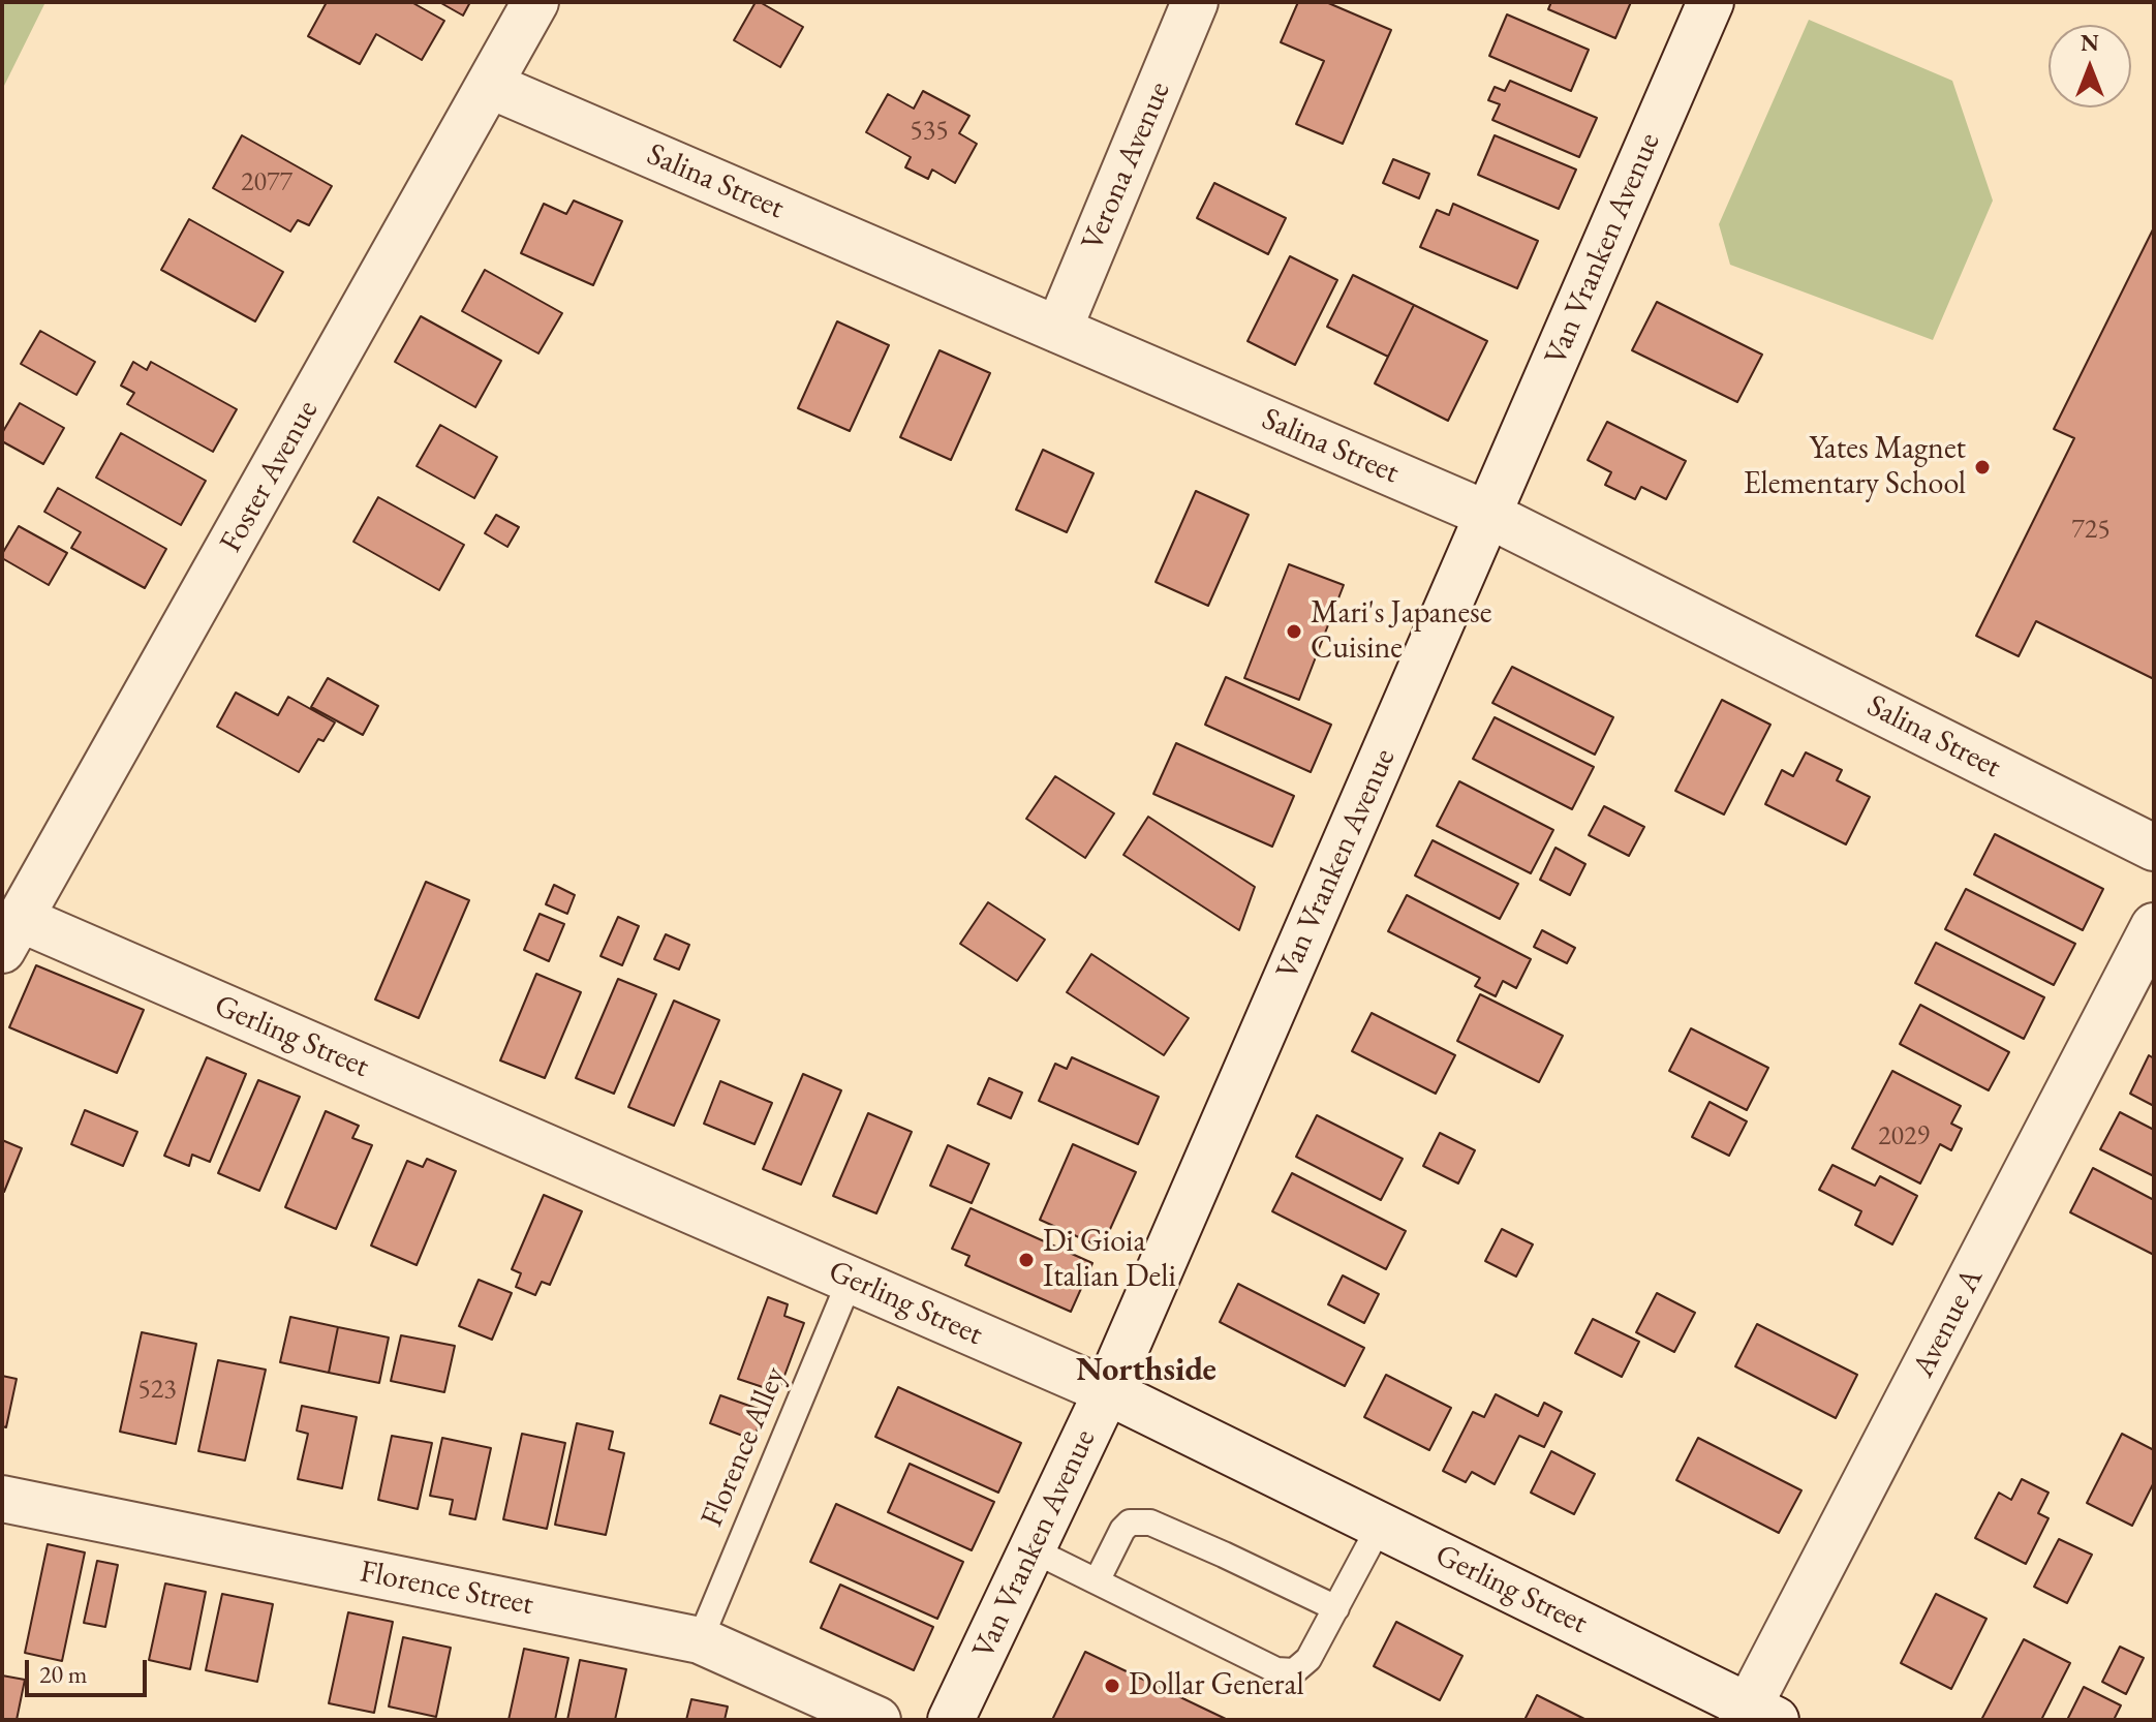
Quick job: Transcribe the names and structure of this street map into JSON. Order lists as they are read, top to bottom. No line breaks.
{"streets":{"street":["Verona Avenue","Salina Street","Van Vranken Avenue","Foster Avenue","Gerling Street","Avenue A","Florence Street"],"lane":["Florence Alley"]},"crossings":[["Verona Avenue","Salina Street"],["Salina Street","Van Vranken Avenue"],["Salina Street","Foster Avenue"],["Van Vranken Avenue","Gerling Street"],["Foster Avenue","Gerling Street"],["Gerling Street","Avenue A"],["Gerling Street","Florence Alley"],["Florence Alley","Florence Street"]],"districts":["Northside"],"places":["Yates Magnet Elementary School","Mari's Japanese Cuisine","Di Gioia Italian Deli","Dollar General"],"house_numbers":["535","2077","725","2029","523"],"scale_bar":"20 m","north":"top"}
